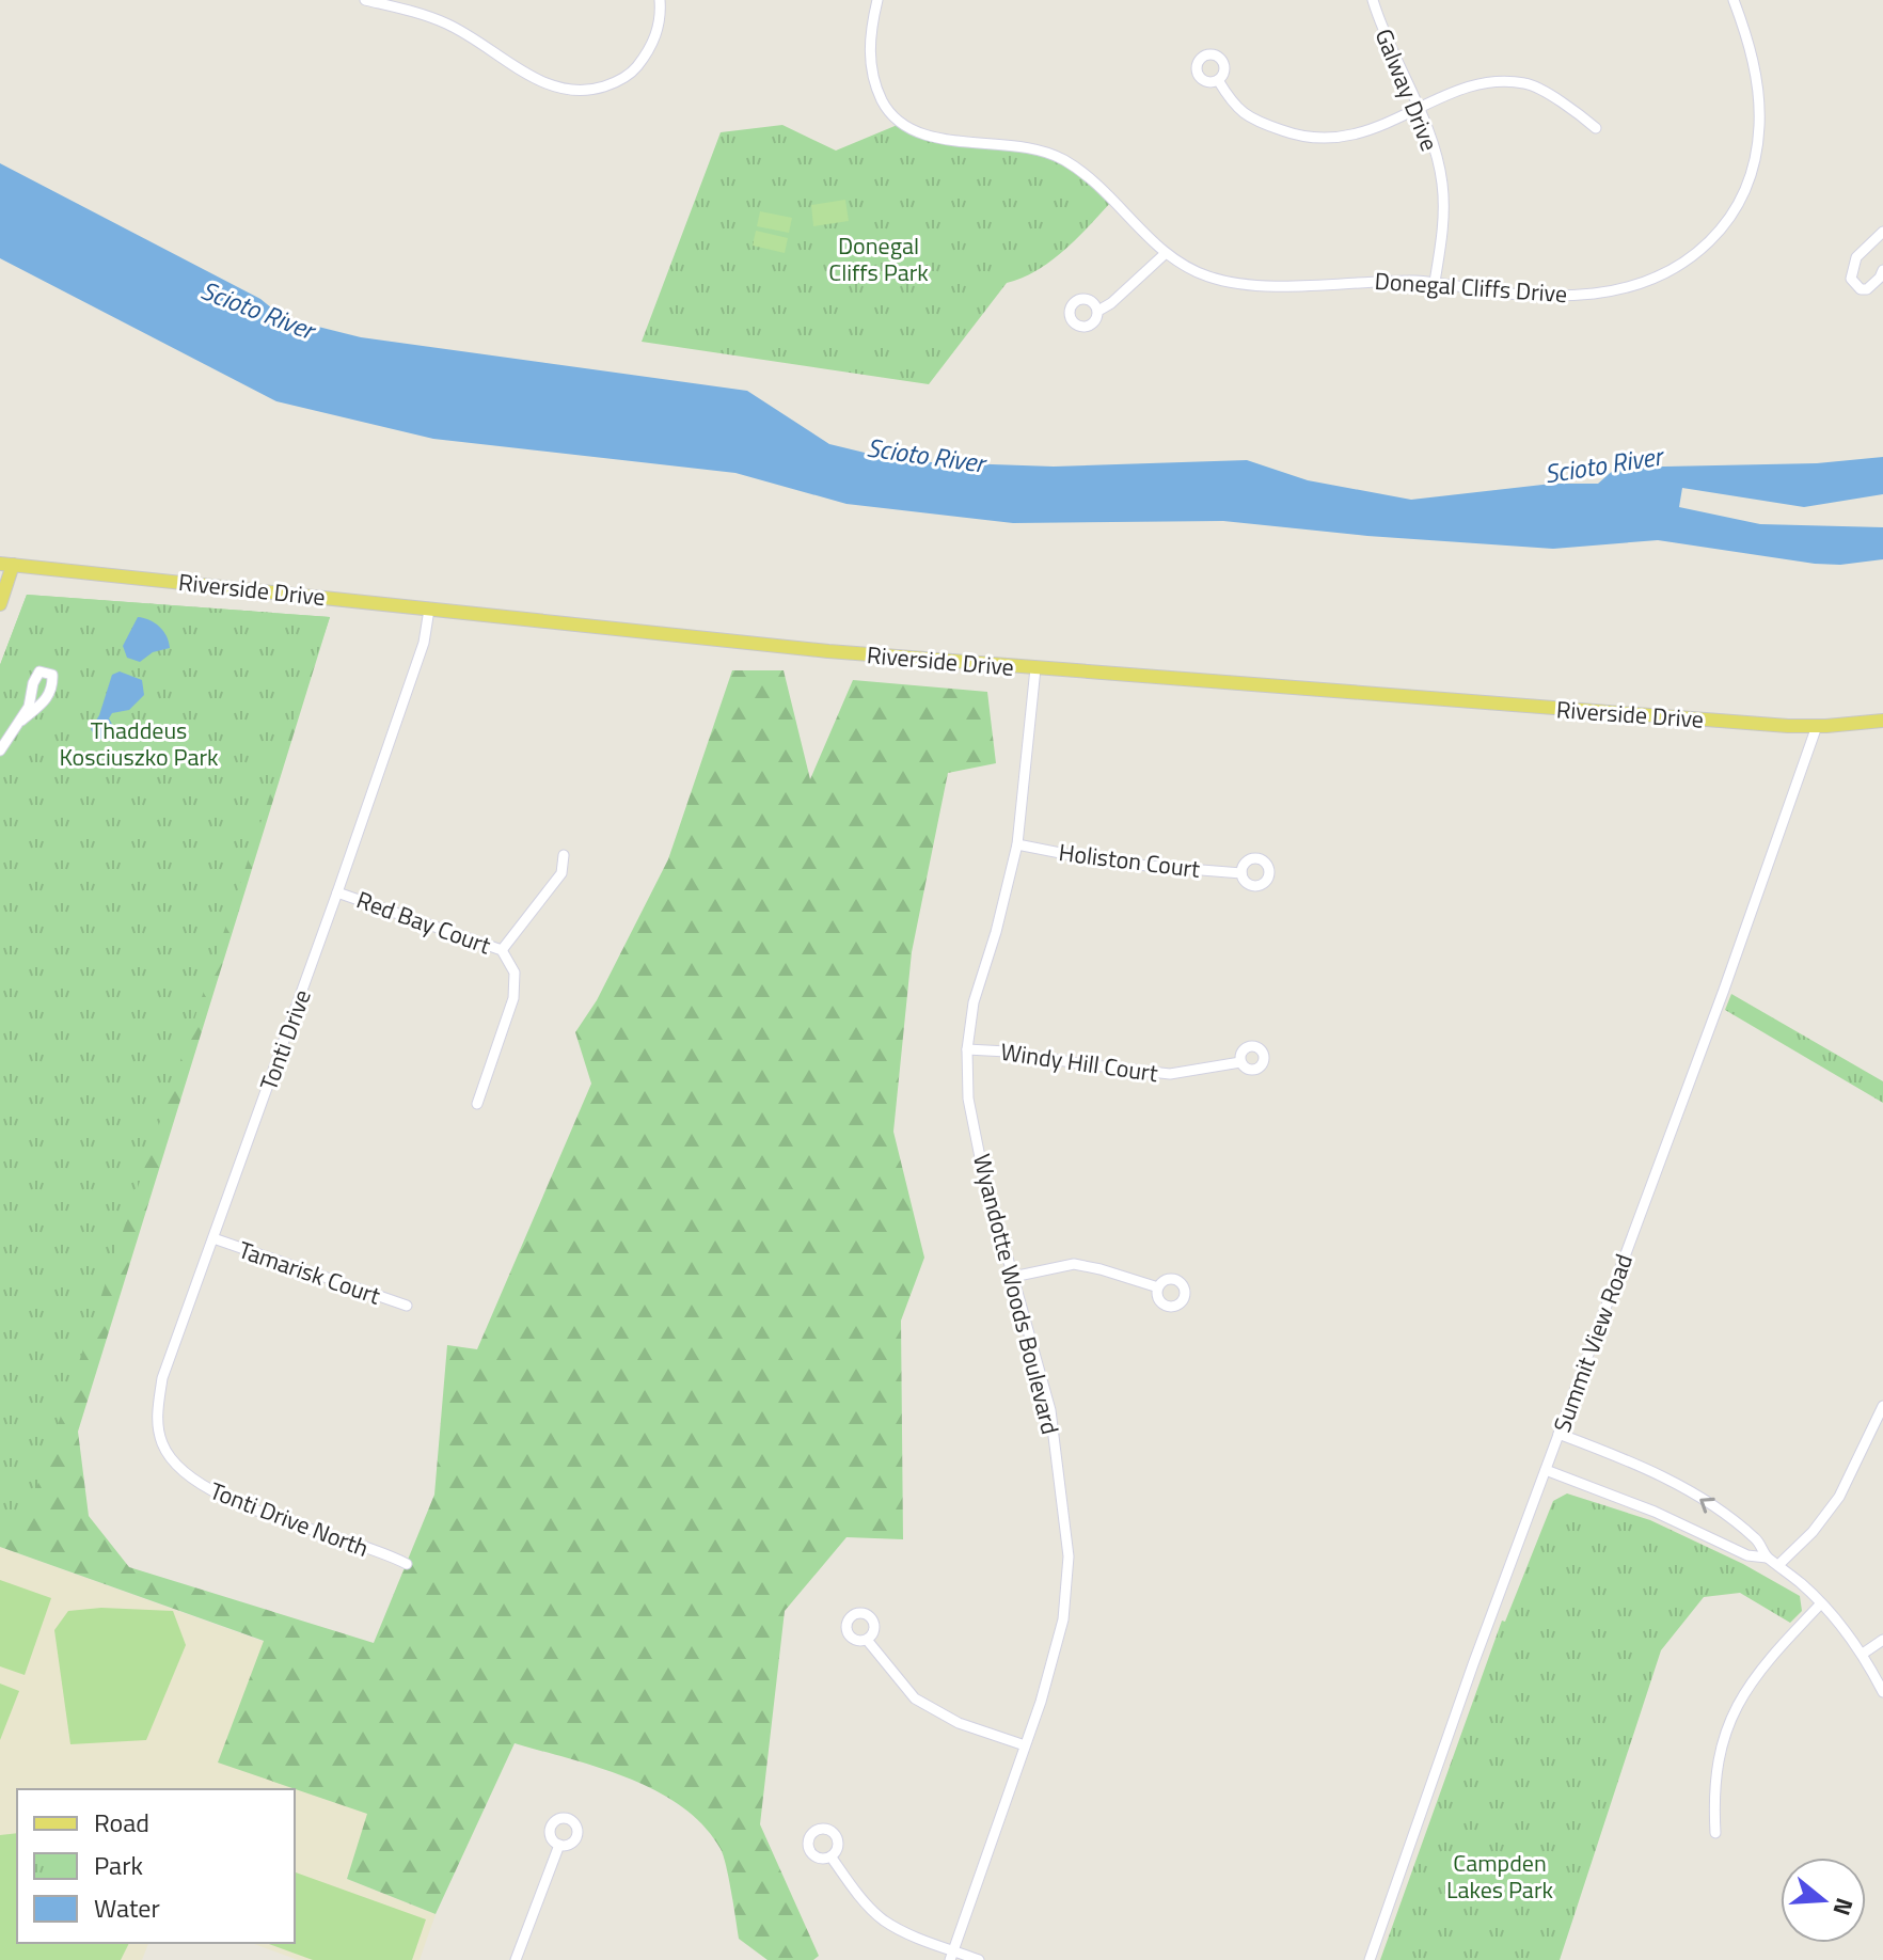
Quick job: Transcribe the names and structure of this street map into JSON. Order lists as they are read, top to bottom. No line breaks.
{"streets":{"main road":["Riverside Drive"],"street":["Galway Drive","Donegal Cliffs Drive","Holiston Court","Red Bay Court","Tonti Drive","Windy Hill Court","Tamarisk Court","Wyandotte Woods Boulevard","Summit View Road","Tonti Drive North"]},"crossings":[["Galway Drive","Donegal Cliffs Drive"],["Riverside Drive","Tonti Drive"],["Riverside Drive","Wyandotte Woods Boulevard"],["Riverside Drive","Summit View Road"],["Holiston Court","Wyandotte Woods Boulevard"],["Red Bay Court","Tonti Drive"],["Tonti Drive","Tamarisk Court"],["Tonti Drive","Tonti Drive North"],["Windy Hill Court","Wyandotte Woods Boulevard"]],"water":["Scioto River"],"parks":["Donegal Cliffs Park","Thaddeus Kosciuszko Park","Campden Lakes Park"],"legend":["Road","Park","Water"],"north":"right"}
